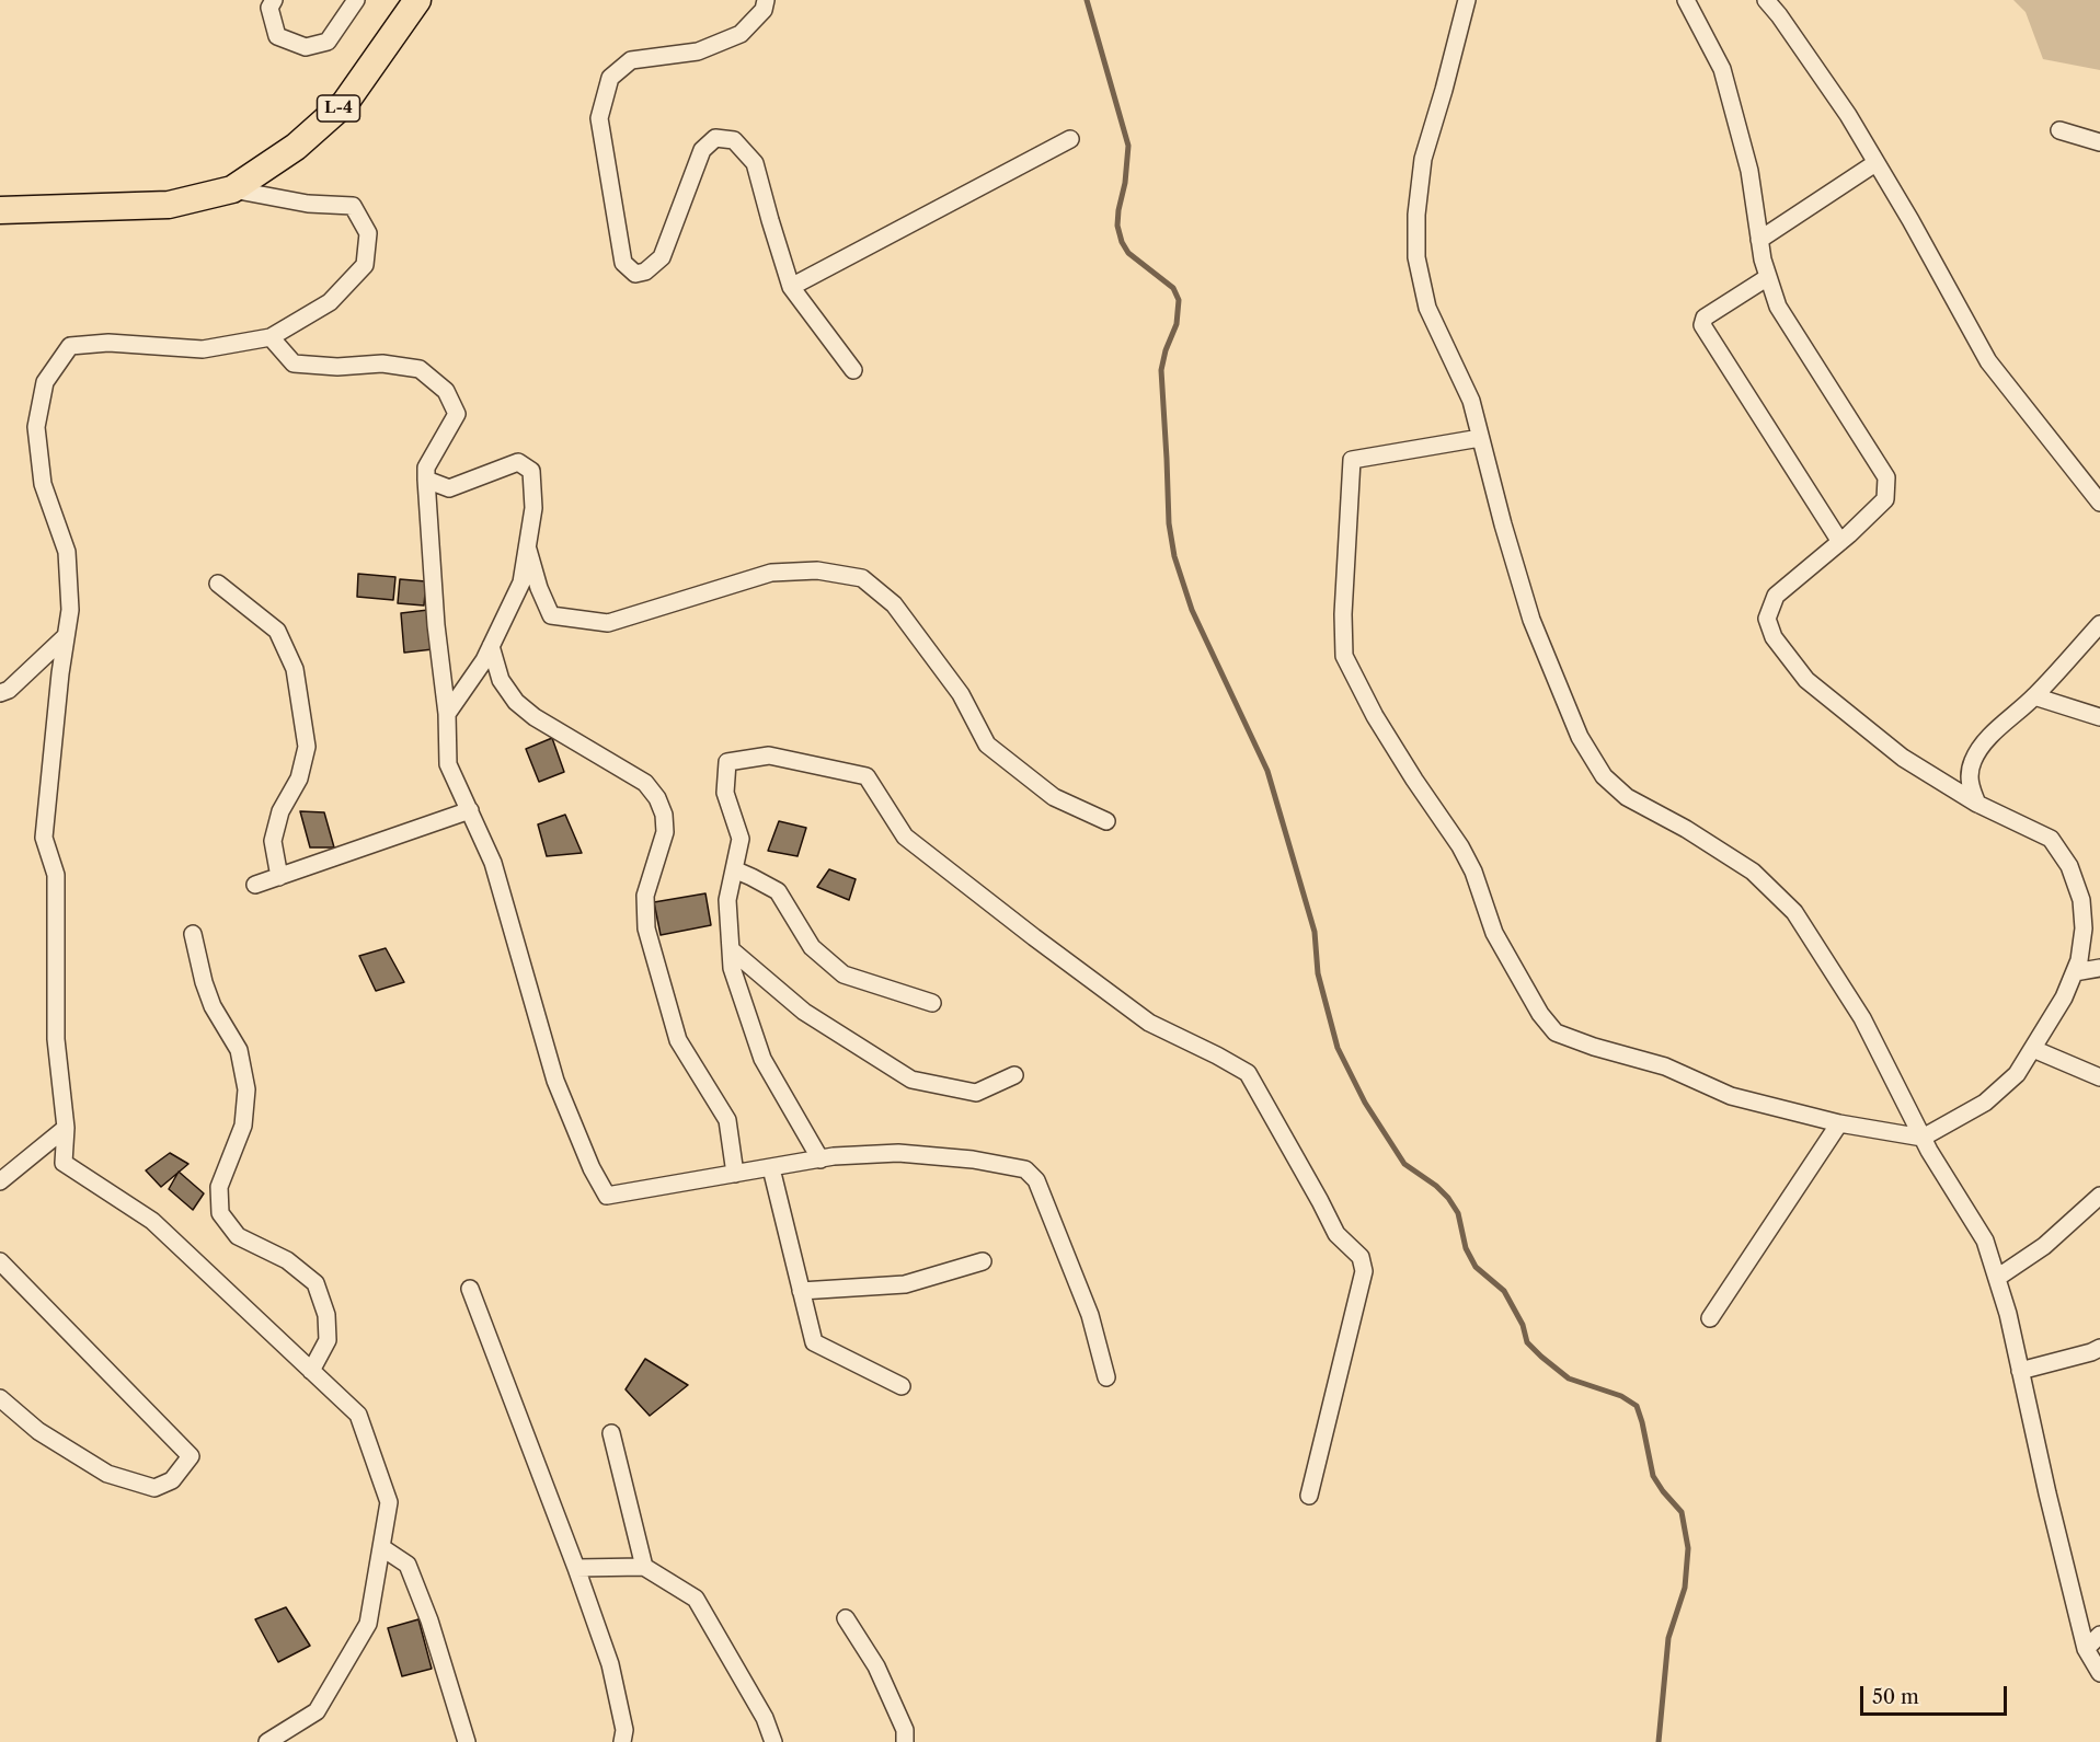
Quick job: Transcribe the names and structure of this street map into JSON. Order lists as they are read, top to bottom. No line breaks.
{"streets":{"main road":["L-4"]},"scale_bar":"50 m"}
